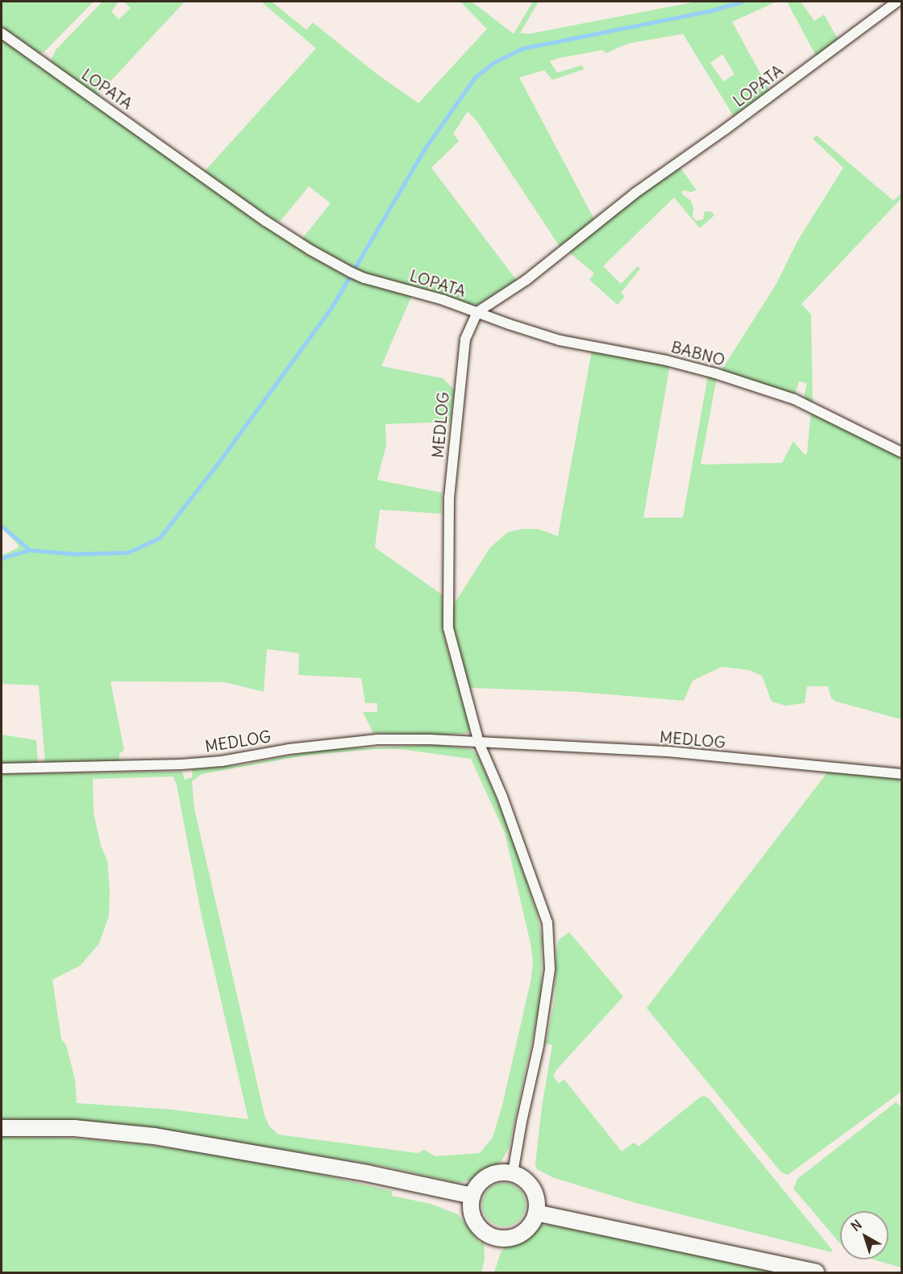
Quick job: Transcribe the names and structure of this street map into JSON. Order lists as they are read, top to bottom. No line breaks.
{"streets":{"street":["LOPATA","BABNO","MEDLOG"]},"crossings":[["LOPATA","BABNO"],["LOPATA","MEDLOG"],["BABNO","MEDLOG"]],"north":"top left"}
